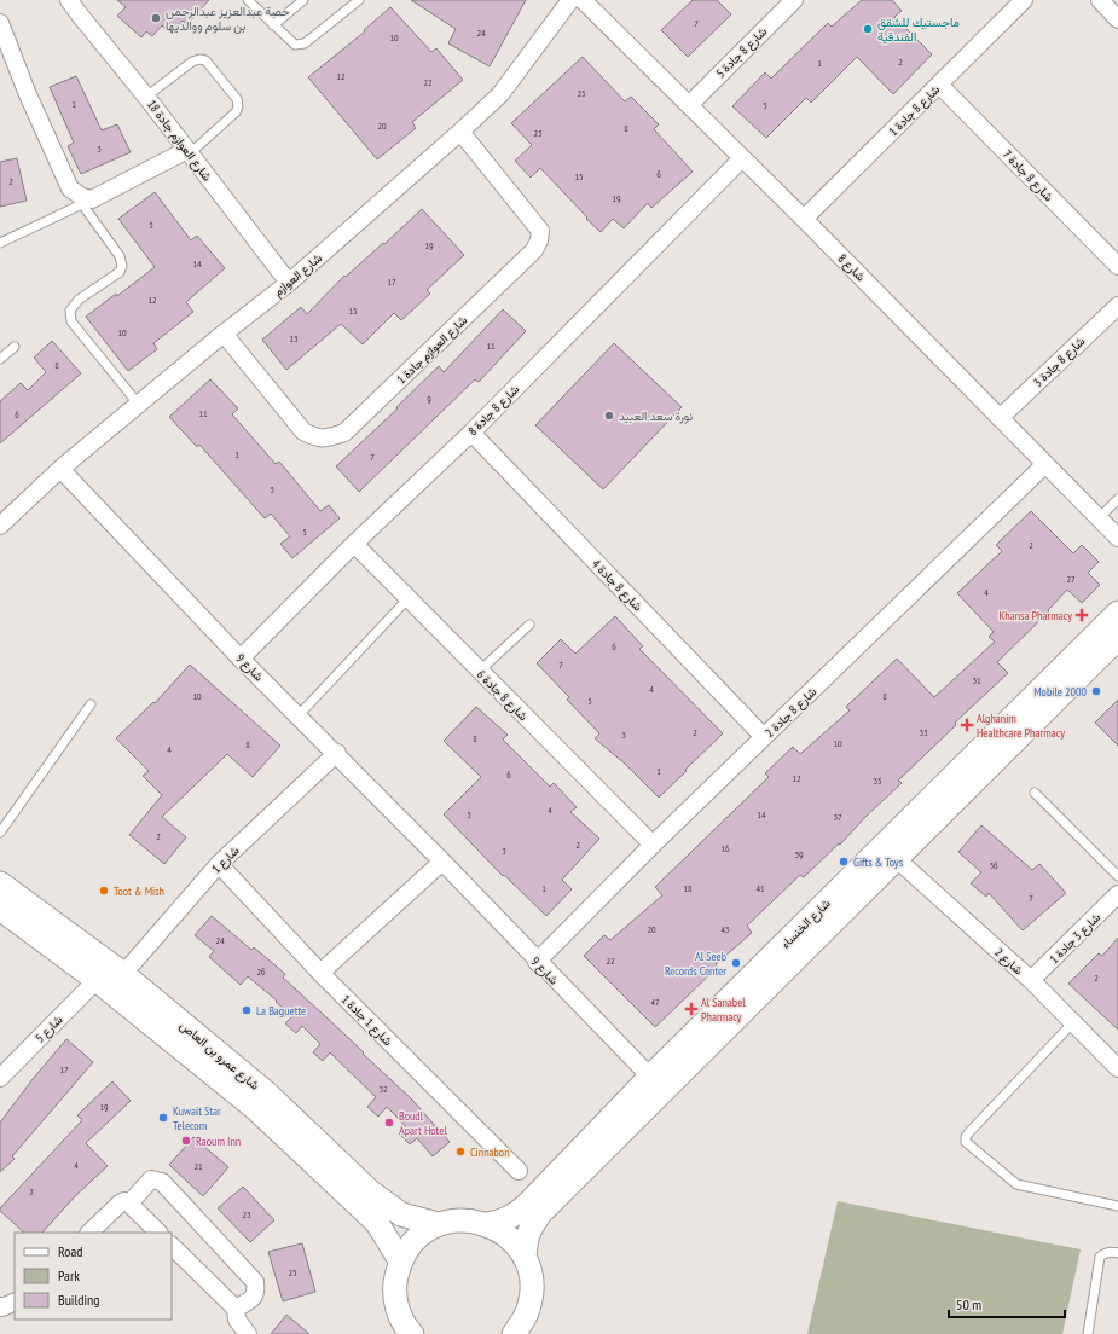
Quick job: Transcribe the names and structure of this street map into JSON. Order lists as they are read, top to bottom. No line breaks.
{"streets":{"street":["شارع 8 جادة 5","شارع 8 جادة 1","شارع العوازم جادة 18","شارع 8 جادة 7","شارع 8","شارع العوازم","شارع العوازم جادة 1","شارع 8 جادة 3","شارع 8 جادة 8","شارع 8 جادة 4","شارع 9","شارع 8 جادة 6","شارع 8 جادة 2","شارع 1","شارع الخنساء","شارع 3 جادة 1","شارع 2","شارع 1 جادة 1","شارع 5","شارع عمرو بن العاص"]},"crossings":[["شارع 8 جادة 5","شارع 8"],["شارع 8 جادة 1","شارع 8 جادة 7"],["شارع 8 جادة 1","شارع 8"],["شارع العوازم جادة 18","شارع العوازم"],["شارع 8","شارع 8 جادة 3"],["شارع 8","شارع 8 جادة 8"],["شارع 8","شارع 8 جادة 2"],["شارع العوازم","شارع العوازم جادة 1"],["شارع العوازم","شارع 9"],["شارع 8 جادة 8","شارع 8 جادة 4"],["شارع 8 جادة 8","شارع 9"],["شارع 8 جادة 8","شارع 8 جادة 6"],["شارع 8 جادة 4","شارع 8 جادة 2"],["شارع 9","شارع 8 جادة 2"],["شارع 9","شارع 1"],["شارع 9","شارع الخنساء"],["شارع 8 جادة 6","شارع 8 جادة 2"],["شارع 1","شارع 1 جادة 1"],["شارع 1","شارع عمرو بن العاص"],["شارع الخنساء","شارع 2"],["شارع 3 جادة 1","شارع 2"],["شارع 5","شارع عمرو بن العاص"]],"places":{"other":["حصة عبدالعزيز عبدالرحمن بن سلوم ووالديها","ماجستيك للشقق الفندقية","نورة سعد العبيد","Mobile 2000","Gifts & Toys","Toot & Mish","Al Seeb Records Center","La Baguette","Kuwait Star Telecom","Boudl Apart Hotel","Raoum Inn","Cinnabon"],"health":["Khansa Pharmacy","Alghanim Healthcare Pharmacy","Al Sanabel Pharmacy"]},"house_numbers":["7","24","10","2","1","12","22","25","1","5","20","8","23","3","6","15","2","19","5","19","14","17","12","15","10","13","11","8","9","11","6","1","7","3","5","2","27","4","6","7","31","4","10","8","5","2","33","3","8","10","8","4","1","6","12","35","4","5","14","37","2","2","16","3","39","36","1","18","41","7","20","43","24","22","26","2","47","17","32","19","4","21","2","23","25"],"legend":["Road","Park","Building"],"scale_bar":"50 m"}
